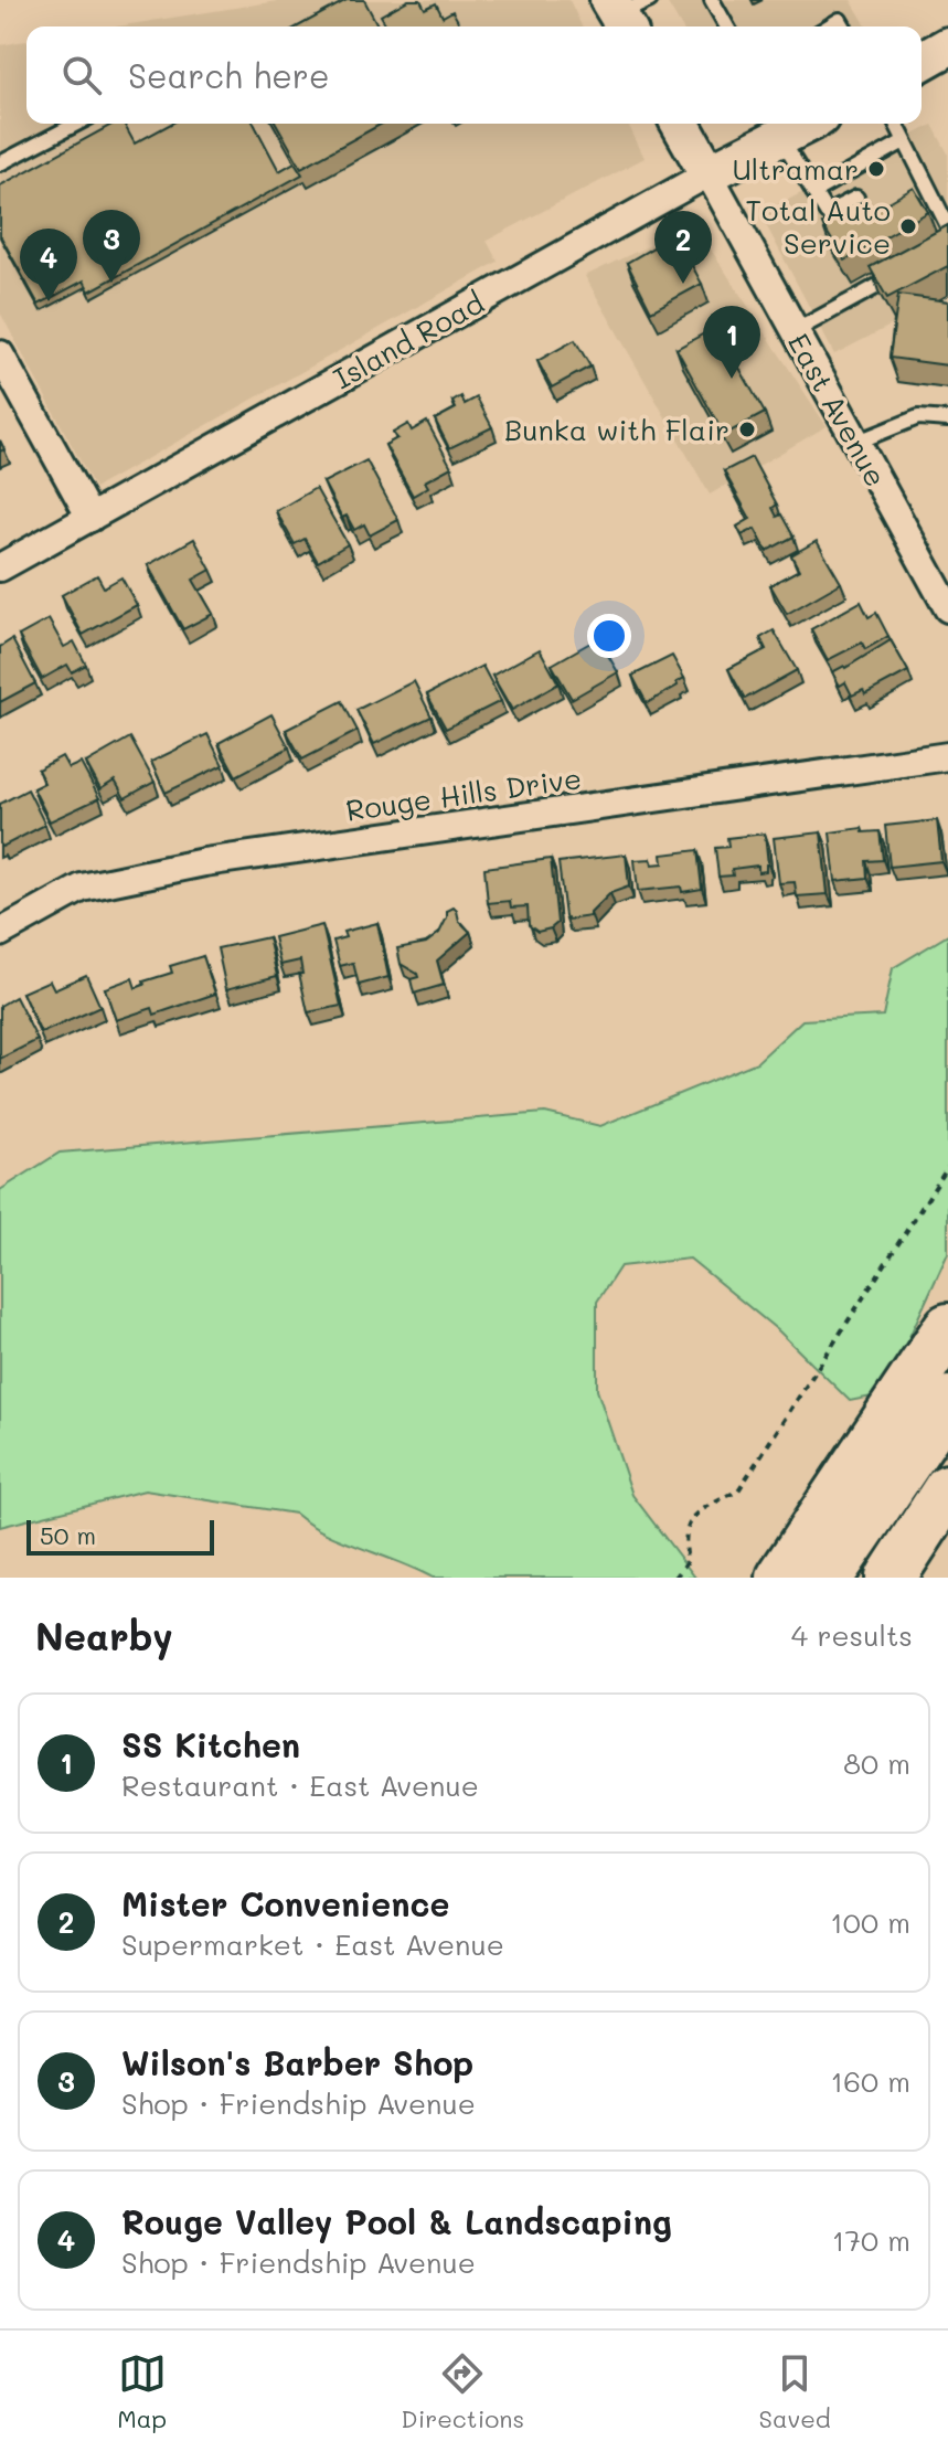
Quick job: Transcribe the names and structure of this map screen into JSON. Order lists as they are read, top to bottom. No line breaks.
{"streets":{"street":["Island Road","East Avenue","Rouge Hills Drive"]},"crossings":[["Island Road","East Avenue"]],"places":["Ultramar","Total Auto Service","Bunka with Flair"],"scale_bar":"50 m","page":{"search":"Search here","pins":["3","2","4","1"],"scale":"50 m","heading":["Nearby","4 results"],"list":[{"mark":"1","name":"SS Kitchen","note":"Restaurant · East Avenue","value":"80 m"},{"mark":"2","name":"Mister Convenience","note":"Supermarket · East Avenue","value":"100 m"},{"mark":"3","name":"Wilson's Barber Shop","note":"Shop · Friendship Avenue","value":"160 m"},{"mark":"4","name":"Rouge Valley Pool & Landscaping","note":"Shop · Friendship Avenue","value":"170 m"}],"nav":["Map","Directions","Saved"]}}
